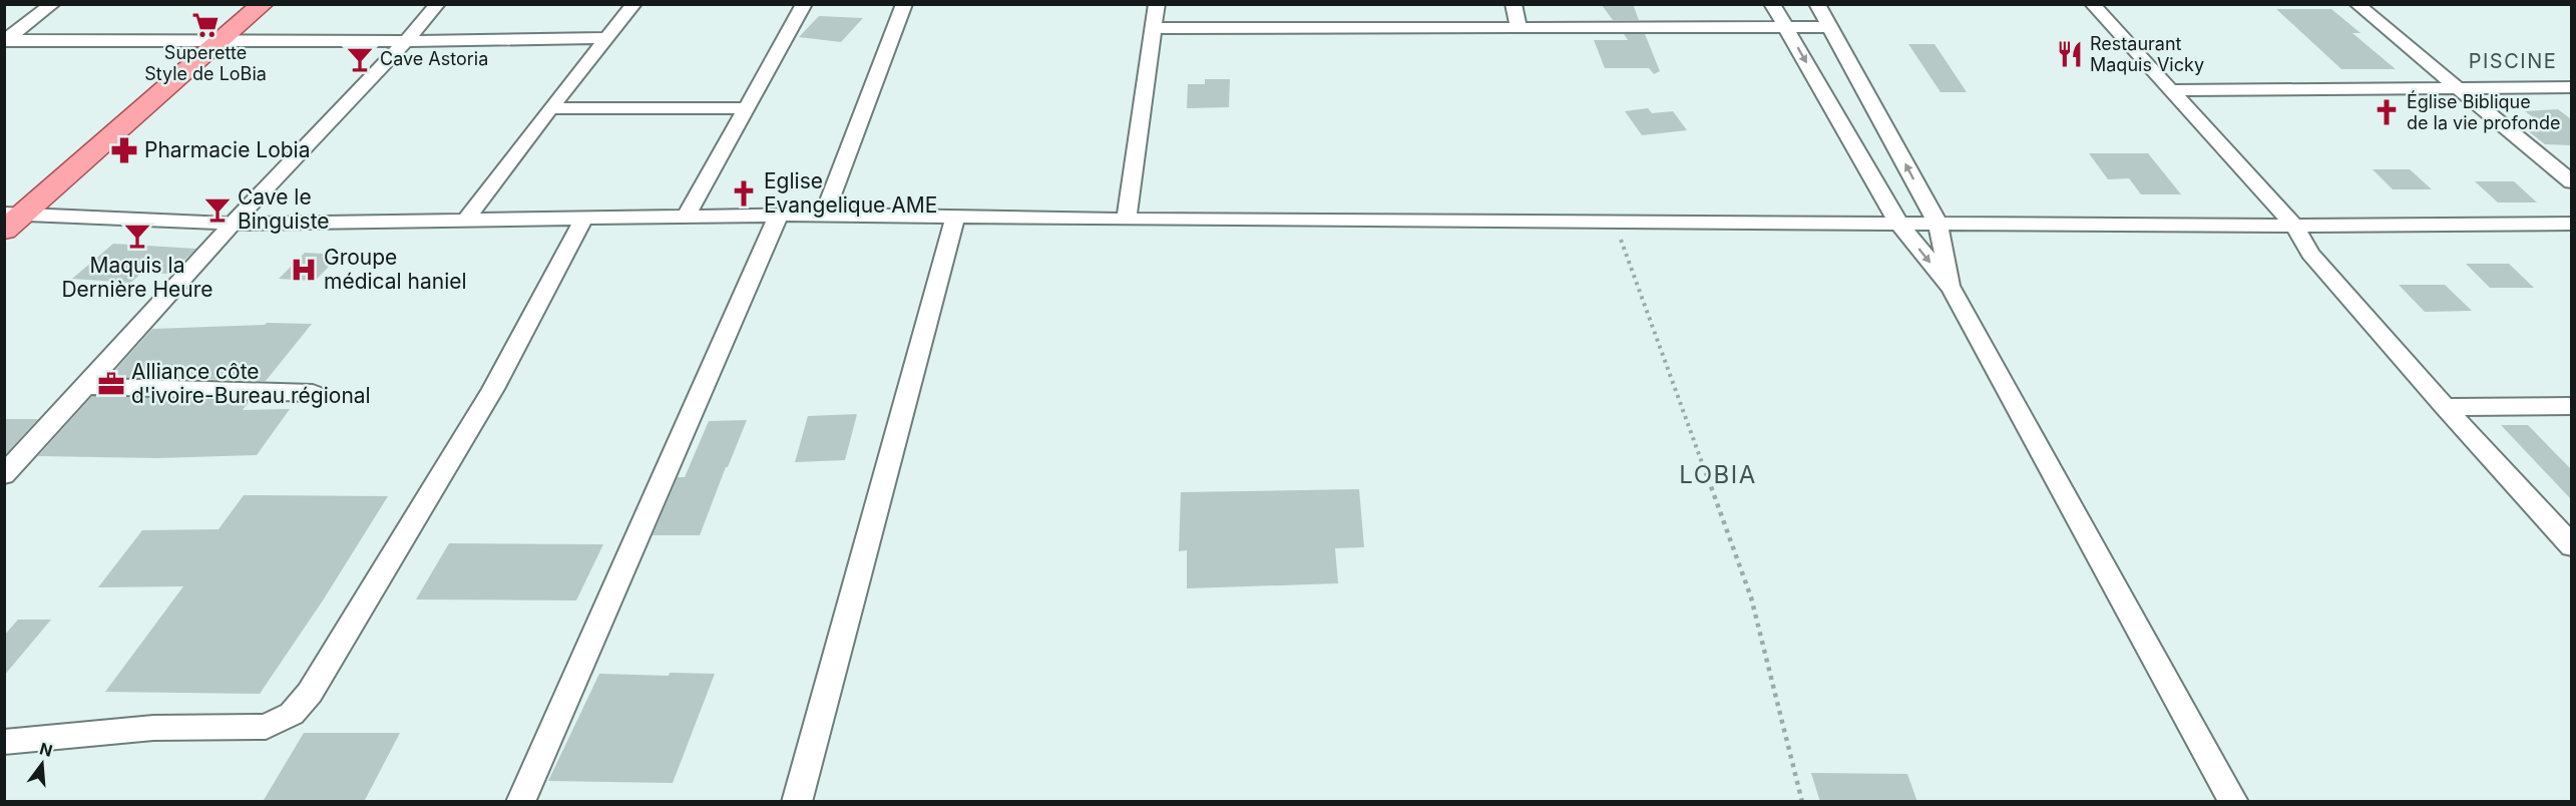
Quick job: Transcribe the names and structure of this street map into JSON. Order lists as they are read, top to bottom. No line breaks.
{"districts":["PISCINE","LOBIA"],"places":{"supermarket":["Superette Style de LoBia"],"restaurant":["Restaurant Maquis Vicky"],"bar":["Cave Astoria","Cave le Binguiste","Maquis la Dernière Heure"],"church":["Église Biblique de la vie profonde","Eglise Evangelique AME"],"pharmacy":["Pharmacie Lobia"],"hospital":["Groupe médical haniel"],"office":["Alliance côte d'ivoire-Bureau régional"]},"north":"top"}
